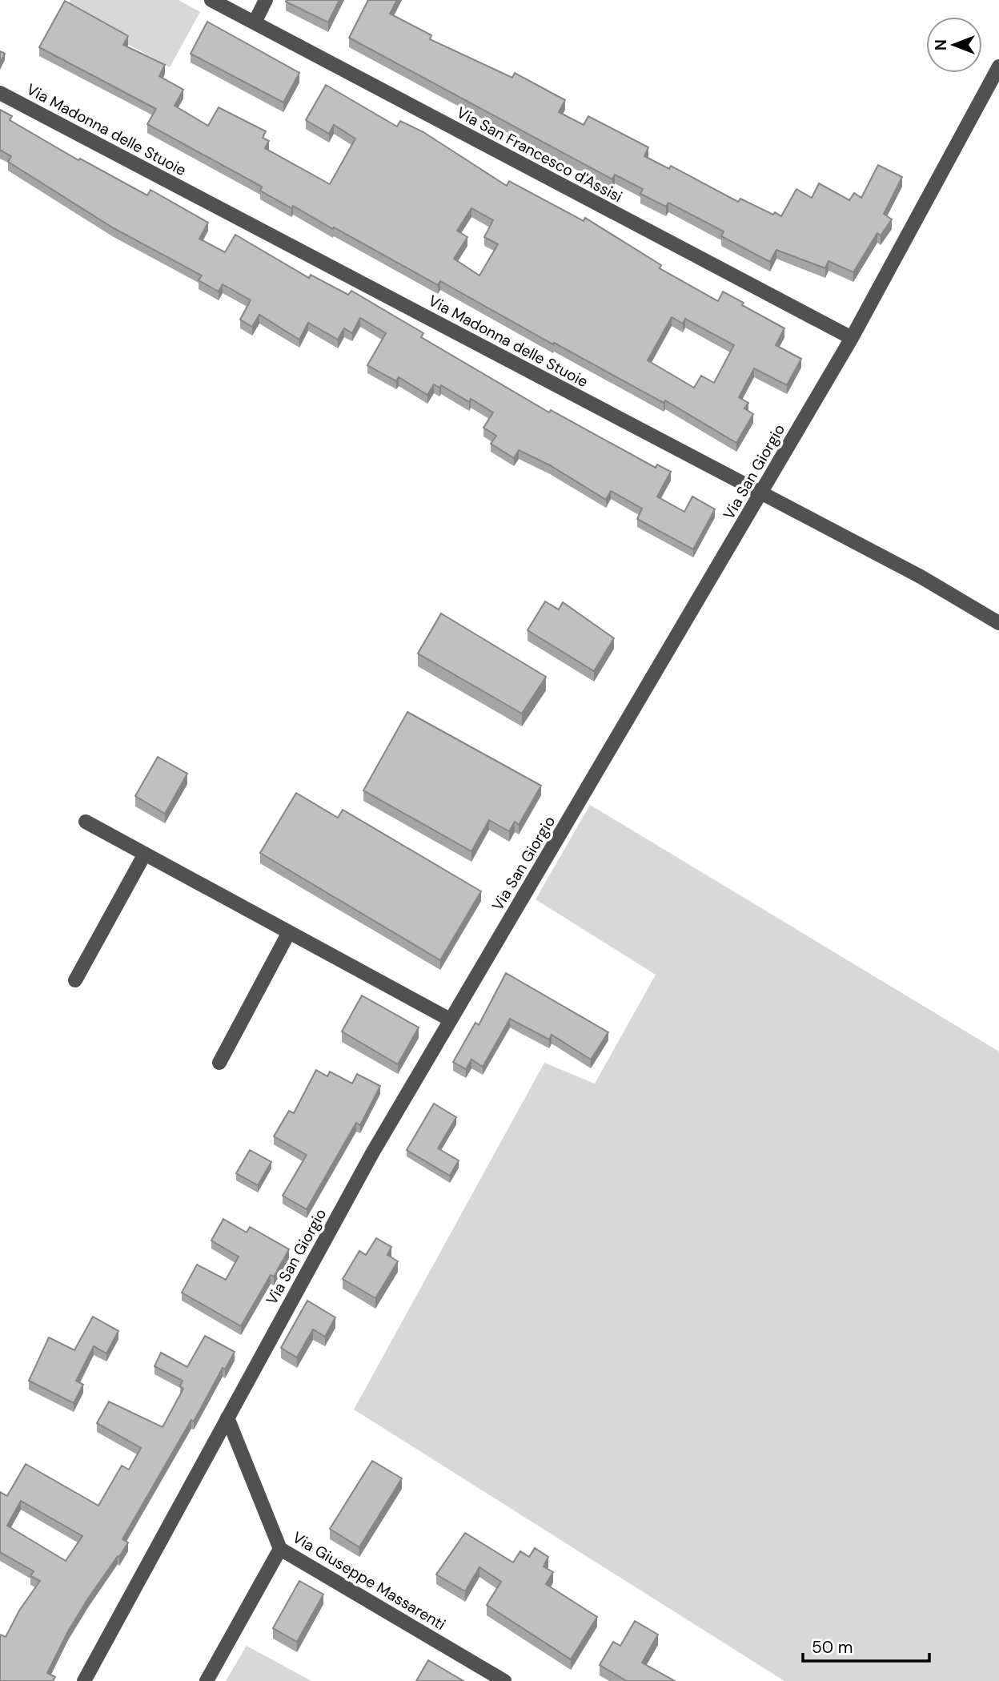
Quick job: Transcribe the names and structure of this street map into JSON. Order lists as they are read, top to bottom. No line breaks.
{"streets":{"street":["Via Madonna delle Stuoie","Via San Francesco d'Assisi","Via San Giorgio","Via Giuseppe Massarenti"]},"crossings":[["Via Madonna delle Stuoie","Via San Giorgio"],["Via San Francesco d'Assisi","Via San Giorgio"],["Via San Giorgio","Via Giuseppe Massarenti"]],"scale_bar":"50 m","north":"left"}
